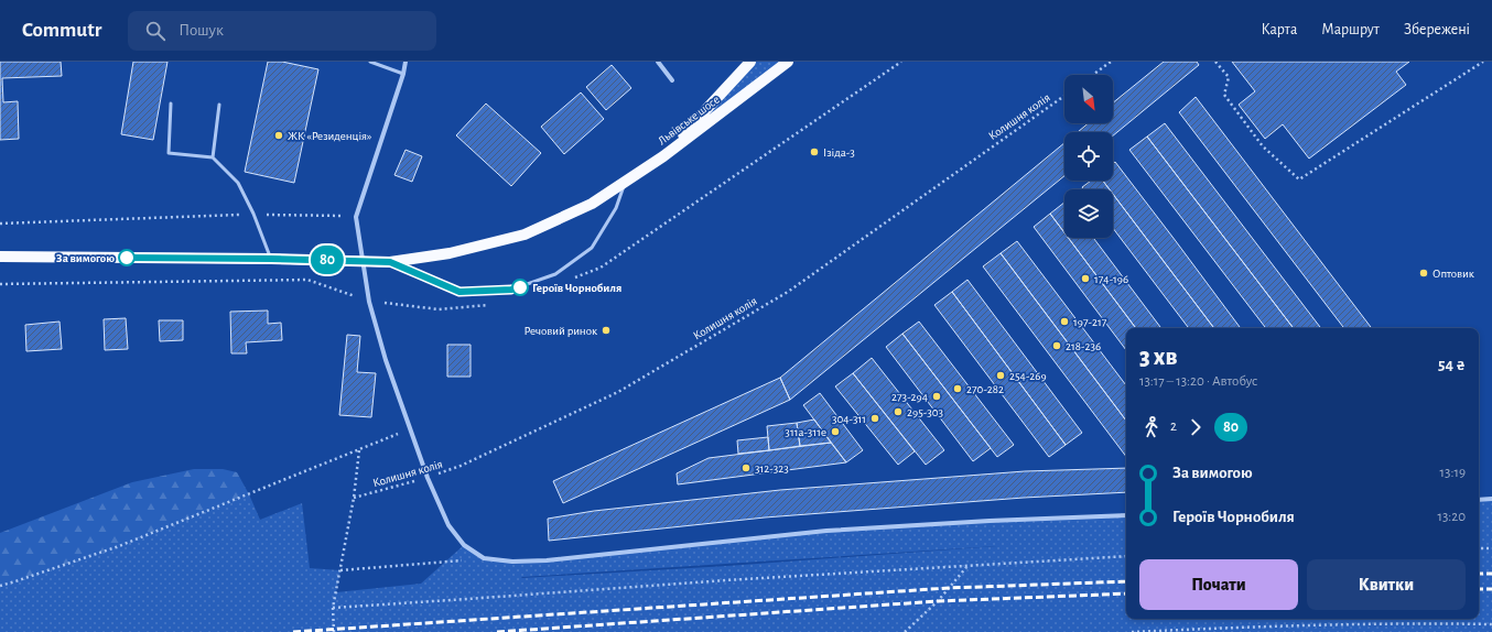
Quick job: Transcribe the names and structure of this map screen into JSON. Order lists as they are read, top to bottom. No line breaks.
{"streets":{"main road":["Львівське шосе"],"path":["Колишня колія"]},"places":["ЖК «Резиденція»","Ізіда-3","За вимогою","Оптовик","174-196","Героїв Чорнобиля","197-217","Речовий ринок","218-236","254-269","270-282","273-294","295-303","304-311","311а-311е","312-323"],"lines":["bus line 80"],"north":"bottom right","page":{"header":"Commutr","search":"Пошук","nav":["Карта","Маршрут","Збережені"],"on_map":"80","heading":["3 хв","13:17 – 13:20 · Автобус","54 ₴"],"legs":["2","80"],"list":[{"name":"За вимогою","value":"13:19"},{"name":"Героїв Чорнобиля","value":"13:20"}],"buttons":["Почати","Квитки"]}}
